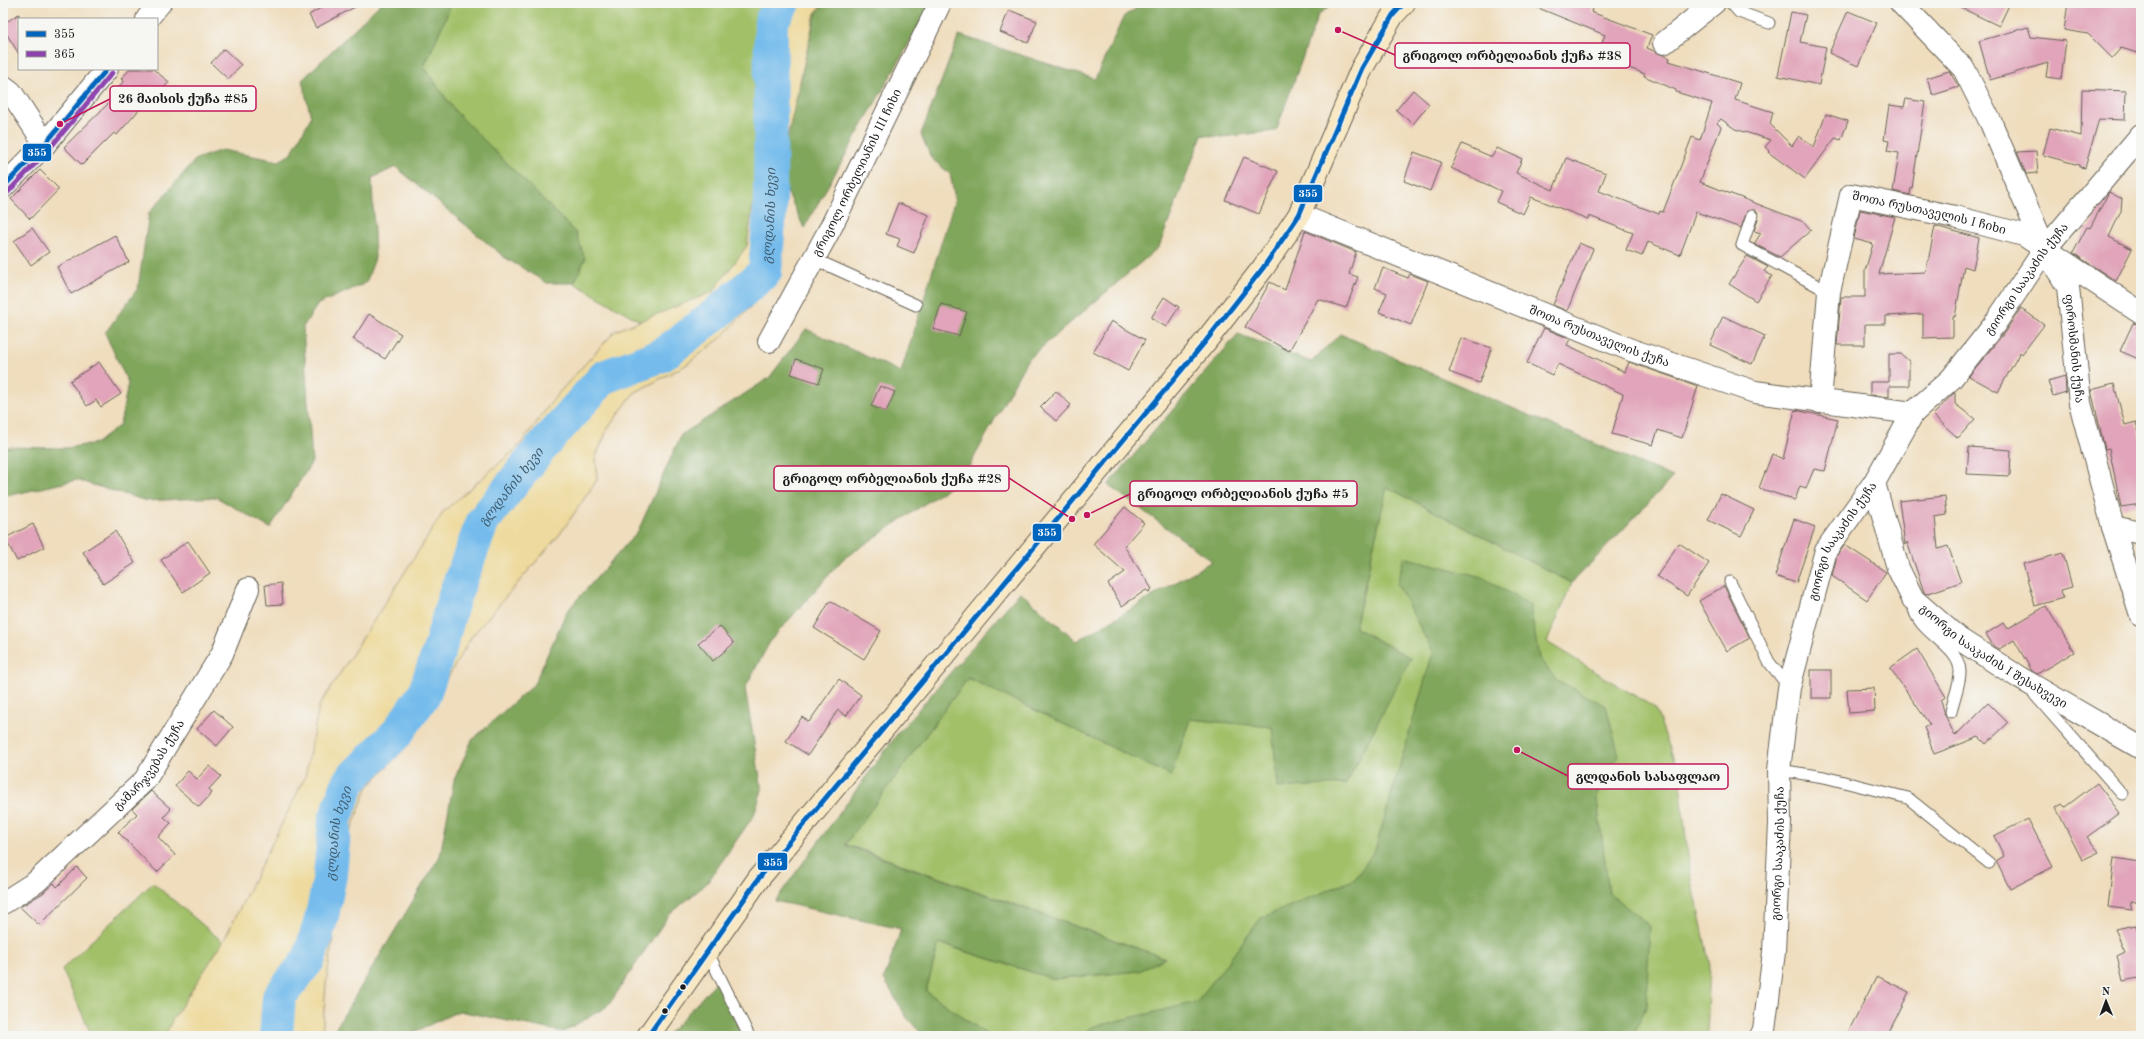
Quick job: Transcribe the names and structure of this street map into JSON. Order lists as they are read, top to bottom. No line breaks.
{"streets":{"street":["გრიგოლ ორბელიანის III ჩიხი","შოთა რუსთაველის I ჩიხი","გიორგი სააკაძის ქუჩა","შოთა რუსთაველის ქუჩა","ფიროსმანის ქუჩა","გიორგი სააკაძის I შესახვევი","გამარჯვებას ქუჩა"]},"crossings":[["შოთა რუსთაველის I ჩიხი","გიორგი სააკაძის ქუჩა"],["შოთა რუსთაველის I ჩიხი","შოთა რუსთაველის ქუჩა"],["შოთა რუსთაველის I ჩიხი","ფიროსმანის ქუჩა"],["გიორგი სააკაძის ქუჩა","შოთა რუსთაველის ქუჩა"],["გიორგი სააკაძის ქუჩა","ფიროსმანის ქუჩა"],["გიორგი სააკაძის ქუჩა","გიორგი სააკაძის I შესახვევი"]],"water":["გლდანის ხევი"],"places":["გრიგოლ ორბელიანის ქუჩა #38","26 მაისის ქუჩა #85","გრიგოლ ორბელიანის ქუჩა #5","გრიგოლ ორბელიანის ქუჩა #28","გლდანის სასაფლაო"],"lines":["transit line 355","transit line 365"],"legend":["355","365"],"north":"top"}
